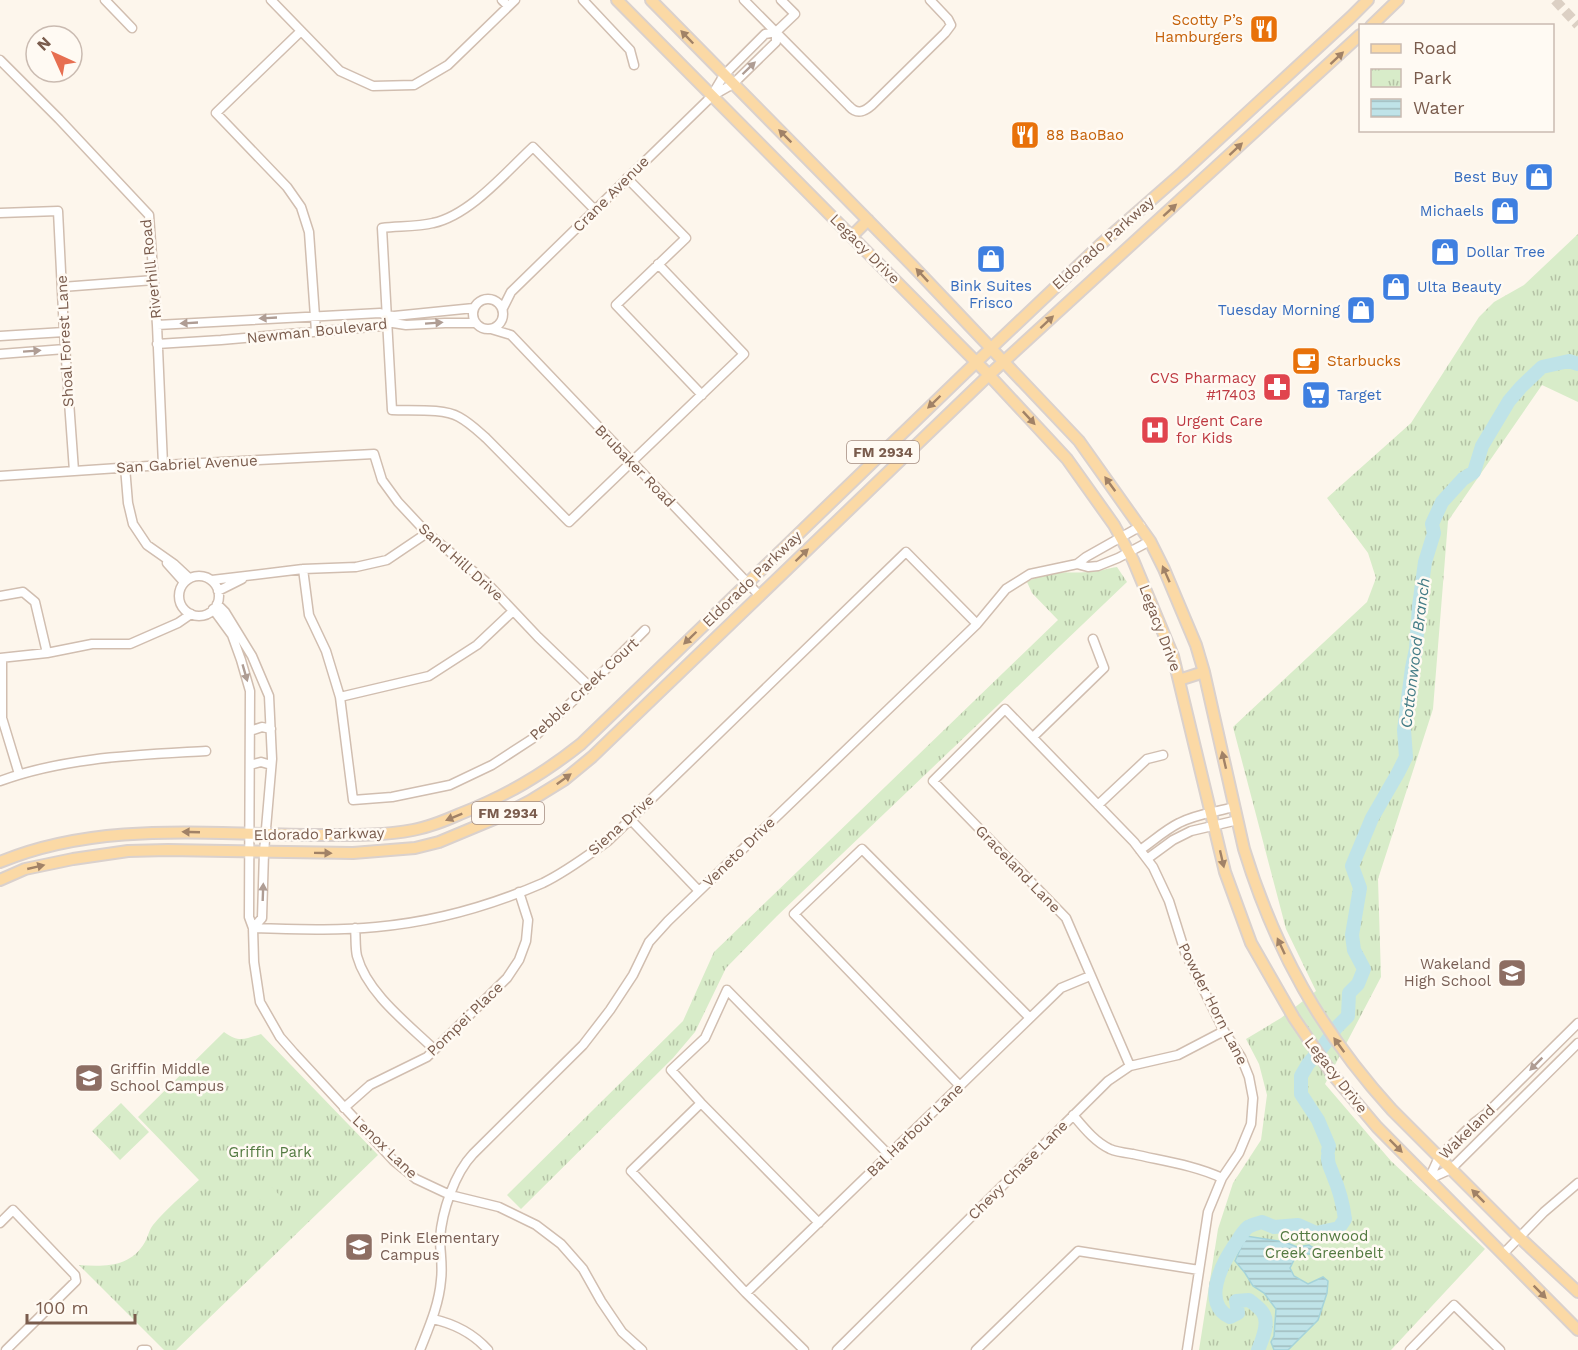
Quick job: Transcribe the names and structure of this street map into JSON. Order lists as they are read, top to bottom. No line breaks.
{"streets":{"main road":["Eldorado Parkway","Legacy Drive","FM 2934"],"street":["Crane Avenue","Riverhill Road","Newman Boulevard","Shoal Forest Lane","San Gabriel Avenue","Brubaker Road","Sand Hill Drive","Pebble Creek Court","Siena Drive","Veneto Drive","Graceland Lane","Powder Horn Lane","Pompei Place","Bal Harbour Lane","Wakeland","Lenox Lane","Chevy Chase Lane"]},"crossings":[["Crane Avenue","Legacy Drive"],["Crane Avenue","Newman Boulevard"],["Crane Avenue","Brubaker Road"],["Eldorado Parkway","Legacy Drive"],["Eldorado Parkway","Brubaker Road"],["Eldorado Parkway","Lenox Lane"],["Legacy Drive","Veneto Drive"],["Legacy Drive","Wakeland"],["Riverhill Road","Newman Boulevard"],["Riverhill Road","San Gabriel Avenue"],["Newman Boulevard","Brubaker Road"],["Shoal Forest Lane","San Gabriel Avenue"],["San Gabriel Avenue","Sand Hill Drive"],["Sand Hill Drive","Pebble Creek Court"],["Siena Drive","Veneto Drive"],["Siena Drive","Pompei Place"],["Siena Drive","Lenox Lane"],["Veneto Drive","Lenox Lane"],["Graceland Lane","Powder Horn Lane"],["Graceland Lane","Bal Harbour Lane"],["Graceland Lane","Chevy Chase Lane"],["Powder Horn Lane","Chevy Chase Lane"],["Pompei Place","Lenox Lane"]],"water":["Cottonwood Branch"],"parks":["Griffin Park","Cottonwood Creek Greenbelt"],"places":{"restaurant":["Scotty P’s Hamburgers","88 BaoBao"],"shop":["Best Buy","Michaels","Dollar Tree","Bink Suites Frisco","Ulta Beauty","Tuesday Morning"],"cafe":["Starbucks"],"pharmacy":["CVS Pharmacy #17403"],"supermarket":["Target"],"hospital":["Urgent Care for Kids"],"school or university":["Wakeland High School","Griffin Middle School Campus","Pink Elementary Campus"]},"legend":["Road","Park","Water"],"scale_bar":"100 m","north":"top left"}
